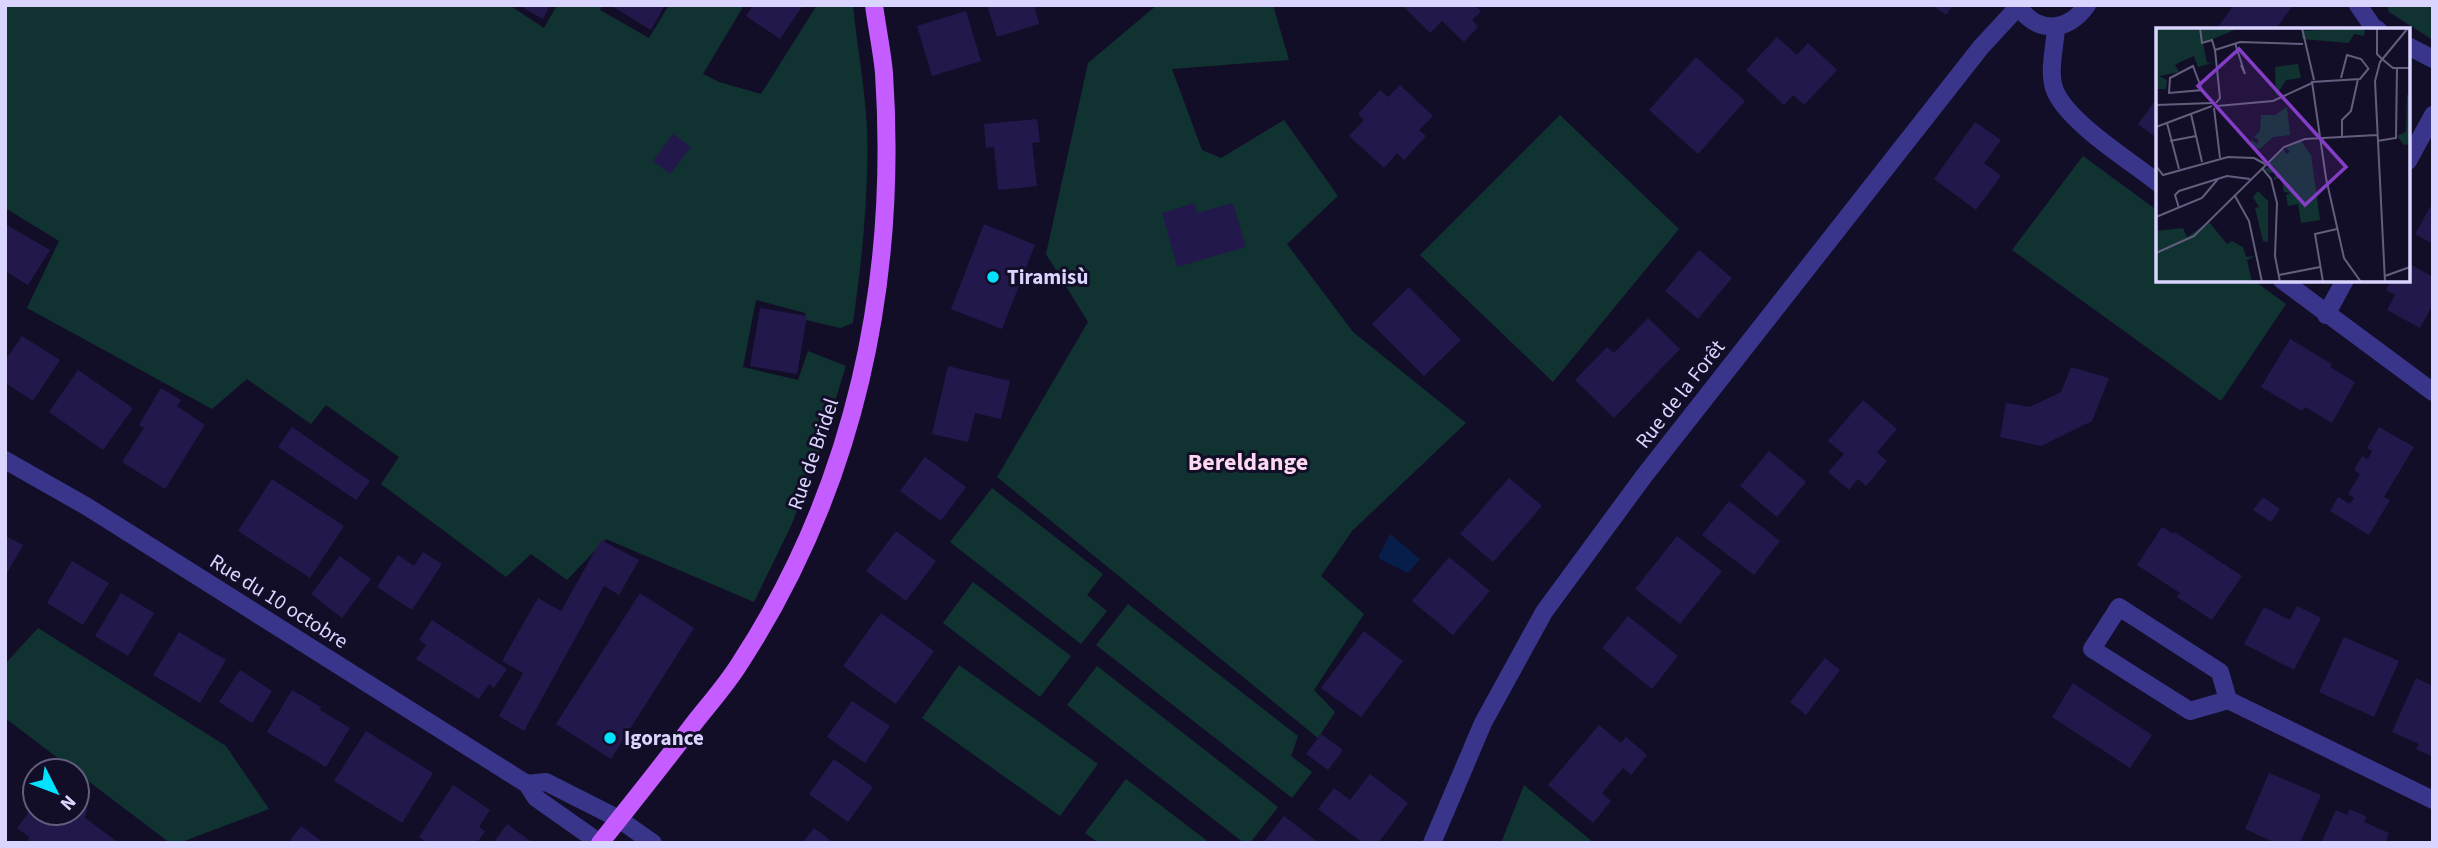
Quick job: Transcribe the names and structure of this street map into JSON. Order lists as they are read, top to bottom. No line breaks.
{"streets":{"main road":["Rue de Bridel"],"street":["Rue de la Forêt","Rue du 10 octobre"]},"crossings":[["Rue de Bridel","Rue du 10 octobre"]],"districts":["Bereldange"],"places":["Tiramisù","Igorance"],"north":"bottom right"}
